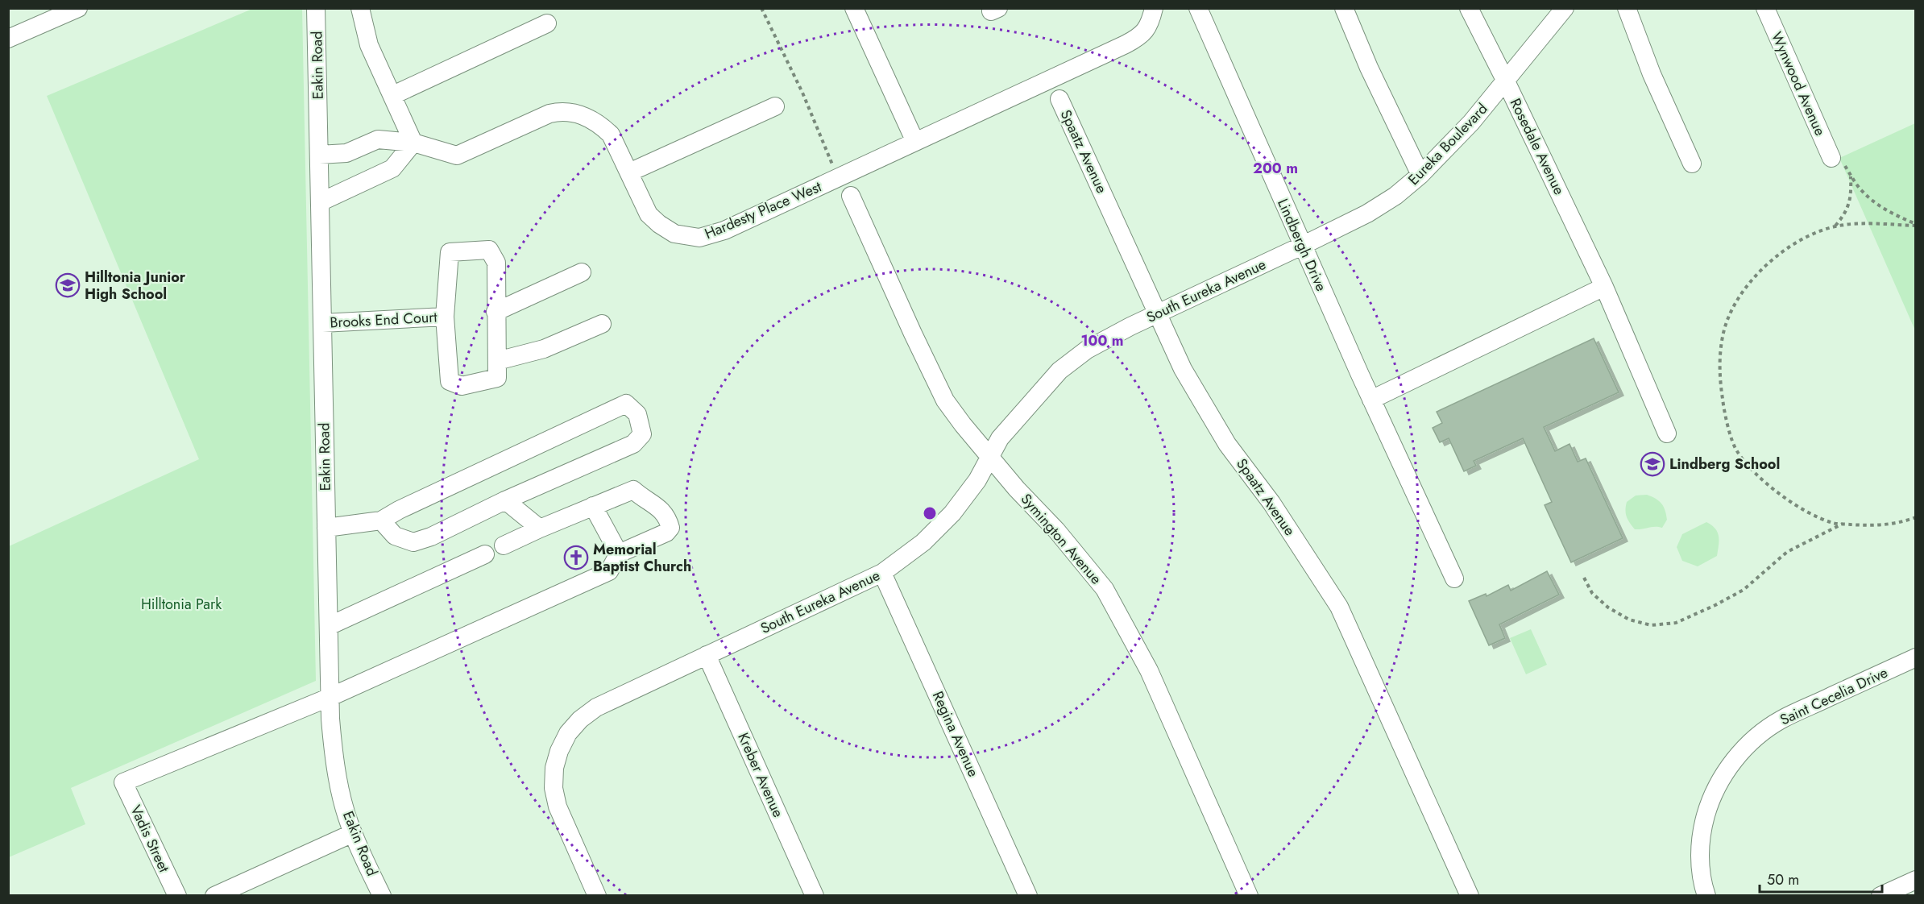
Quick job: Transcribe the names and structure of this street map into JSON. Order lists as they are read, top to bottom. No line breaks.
{"streets":{"street":["Eakin Road","Wynwood Avenue","Eureka Boulevard","Rosedale Avenue","Spaatz Avenue","Hardesty Place West","Lindbergh Drive","South Eureka Avenue","Brooks End Court","Symington Avenue","Saint Cecelia Drive","Regina Avenue","Kreber Avenue","Vadis Street"]},"crossings":[["Eakin Road","Hardesty Place West"],["Eakin Road","Brooks End Court"],["Eakin Road","Vadis Street"],["Eureka Boulevard","Rosedale Avenue"],["Eureka Boulevard","Lindbergh Drive"],["Eureka Boulevard","South Eureka Avenue"],["Spaatz Avenue","South Eureka Avenue"],["Lindbergh Drive","South Eureka Avenue"],["South Eureka Avenue","Symington Avenue"],["South Eureka Avenue","Regina Avenue"],["South Eureka Avenue","Kreber Avenue"]],"parks":["Hilltonia Park"],"places":{"school or university":["Hilltonia Junior High School","Lindberg School"],"church":["Memorial Baptist Church"]},"scale_bar":"50 m","rings":["200 m","100 m"]}
